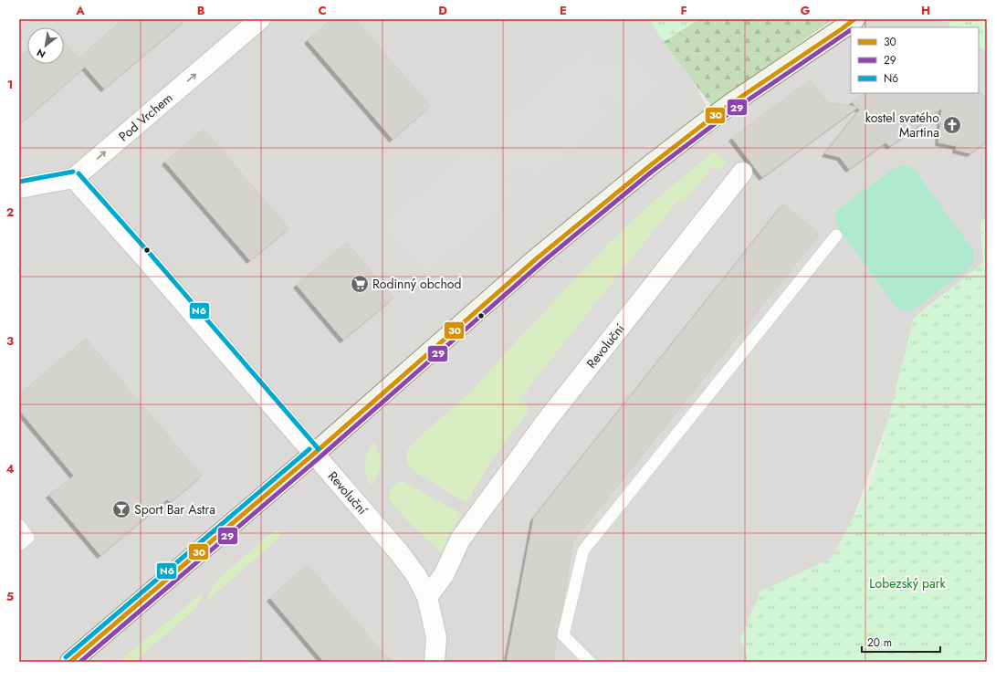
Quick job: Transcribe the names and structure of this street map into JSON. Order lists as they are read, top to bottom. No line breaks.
{"streets":{"street":["Pod Vrchem","Revoluční"]},"crossings":[["Pod Vrchem","Revoluční"]],"one_way":["Pod Vrchem"],"parks":["Lobezský park"],"places":{"church":["kostel svatého Martina"],"supermarket":["Rodinný obchod"],"bar":["Sport Bar Astra"]},"lines":["transit line 30","transit line 29","transit line N6"],"legend":["30","29","N6"],"scale_bar":"20 m","north":"bottom left","grid":{"columns":["A","B","C","D","E","F","G","H"],"rows":["1","2","3","4","5"]}}
